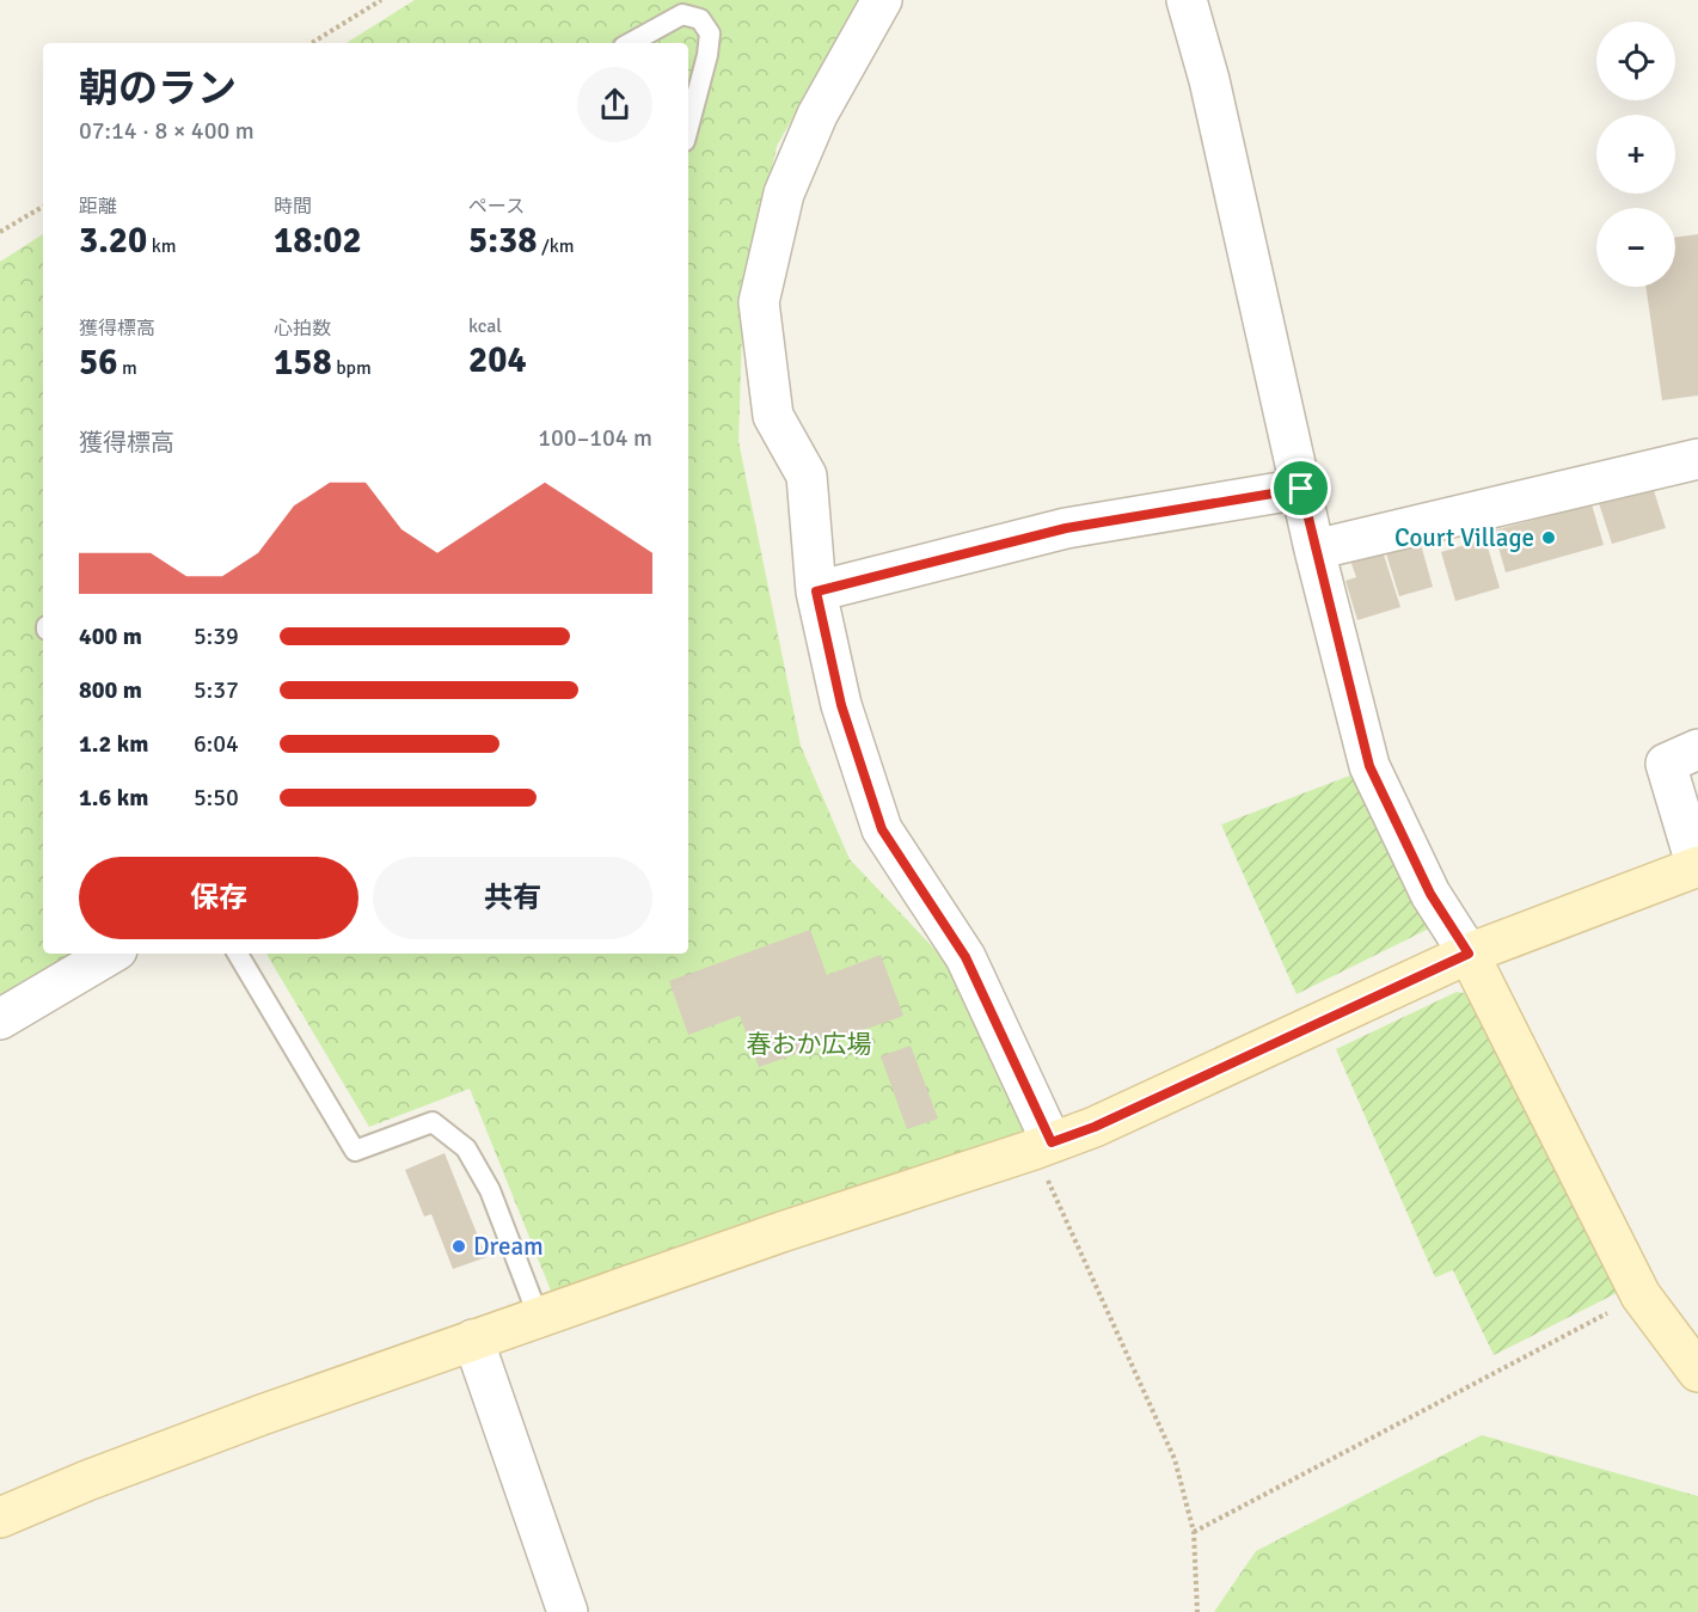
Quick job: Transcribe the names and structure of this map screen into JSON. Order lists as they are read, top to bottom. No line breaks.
{"parks":["春おか広場"],"places":["Court Village","Dream"],"page":{"map_buttons":["+","−"],"heading":["朝のラン","07:14 · 8 × 400 m"],"stats":[["距離","3.20 km"],["時間","18:02"],["ペース","5:38 /km"],["獲得標高","56 m"],["心拍数","158 bpm"],["kcal","204"]],"chart":["獲得標高","100–104 m"],"list":[{"name":"400 m","note":"5:39"},{"name":"800 m","note":"5:37"},{"name":"1.2 km","note":"6:04"},{"name":"1.6 km","note":"5:50"}],"buttons":["保存","共有"]}}
